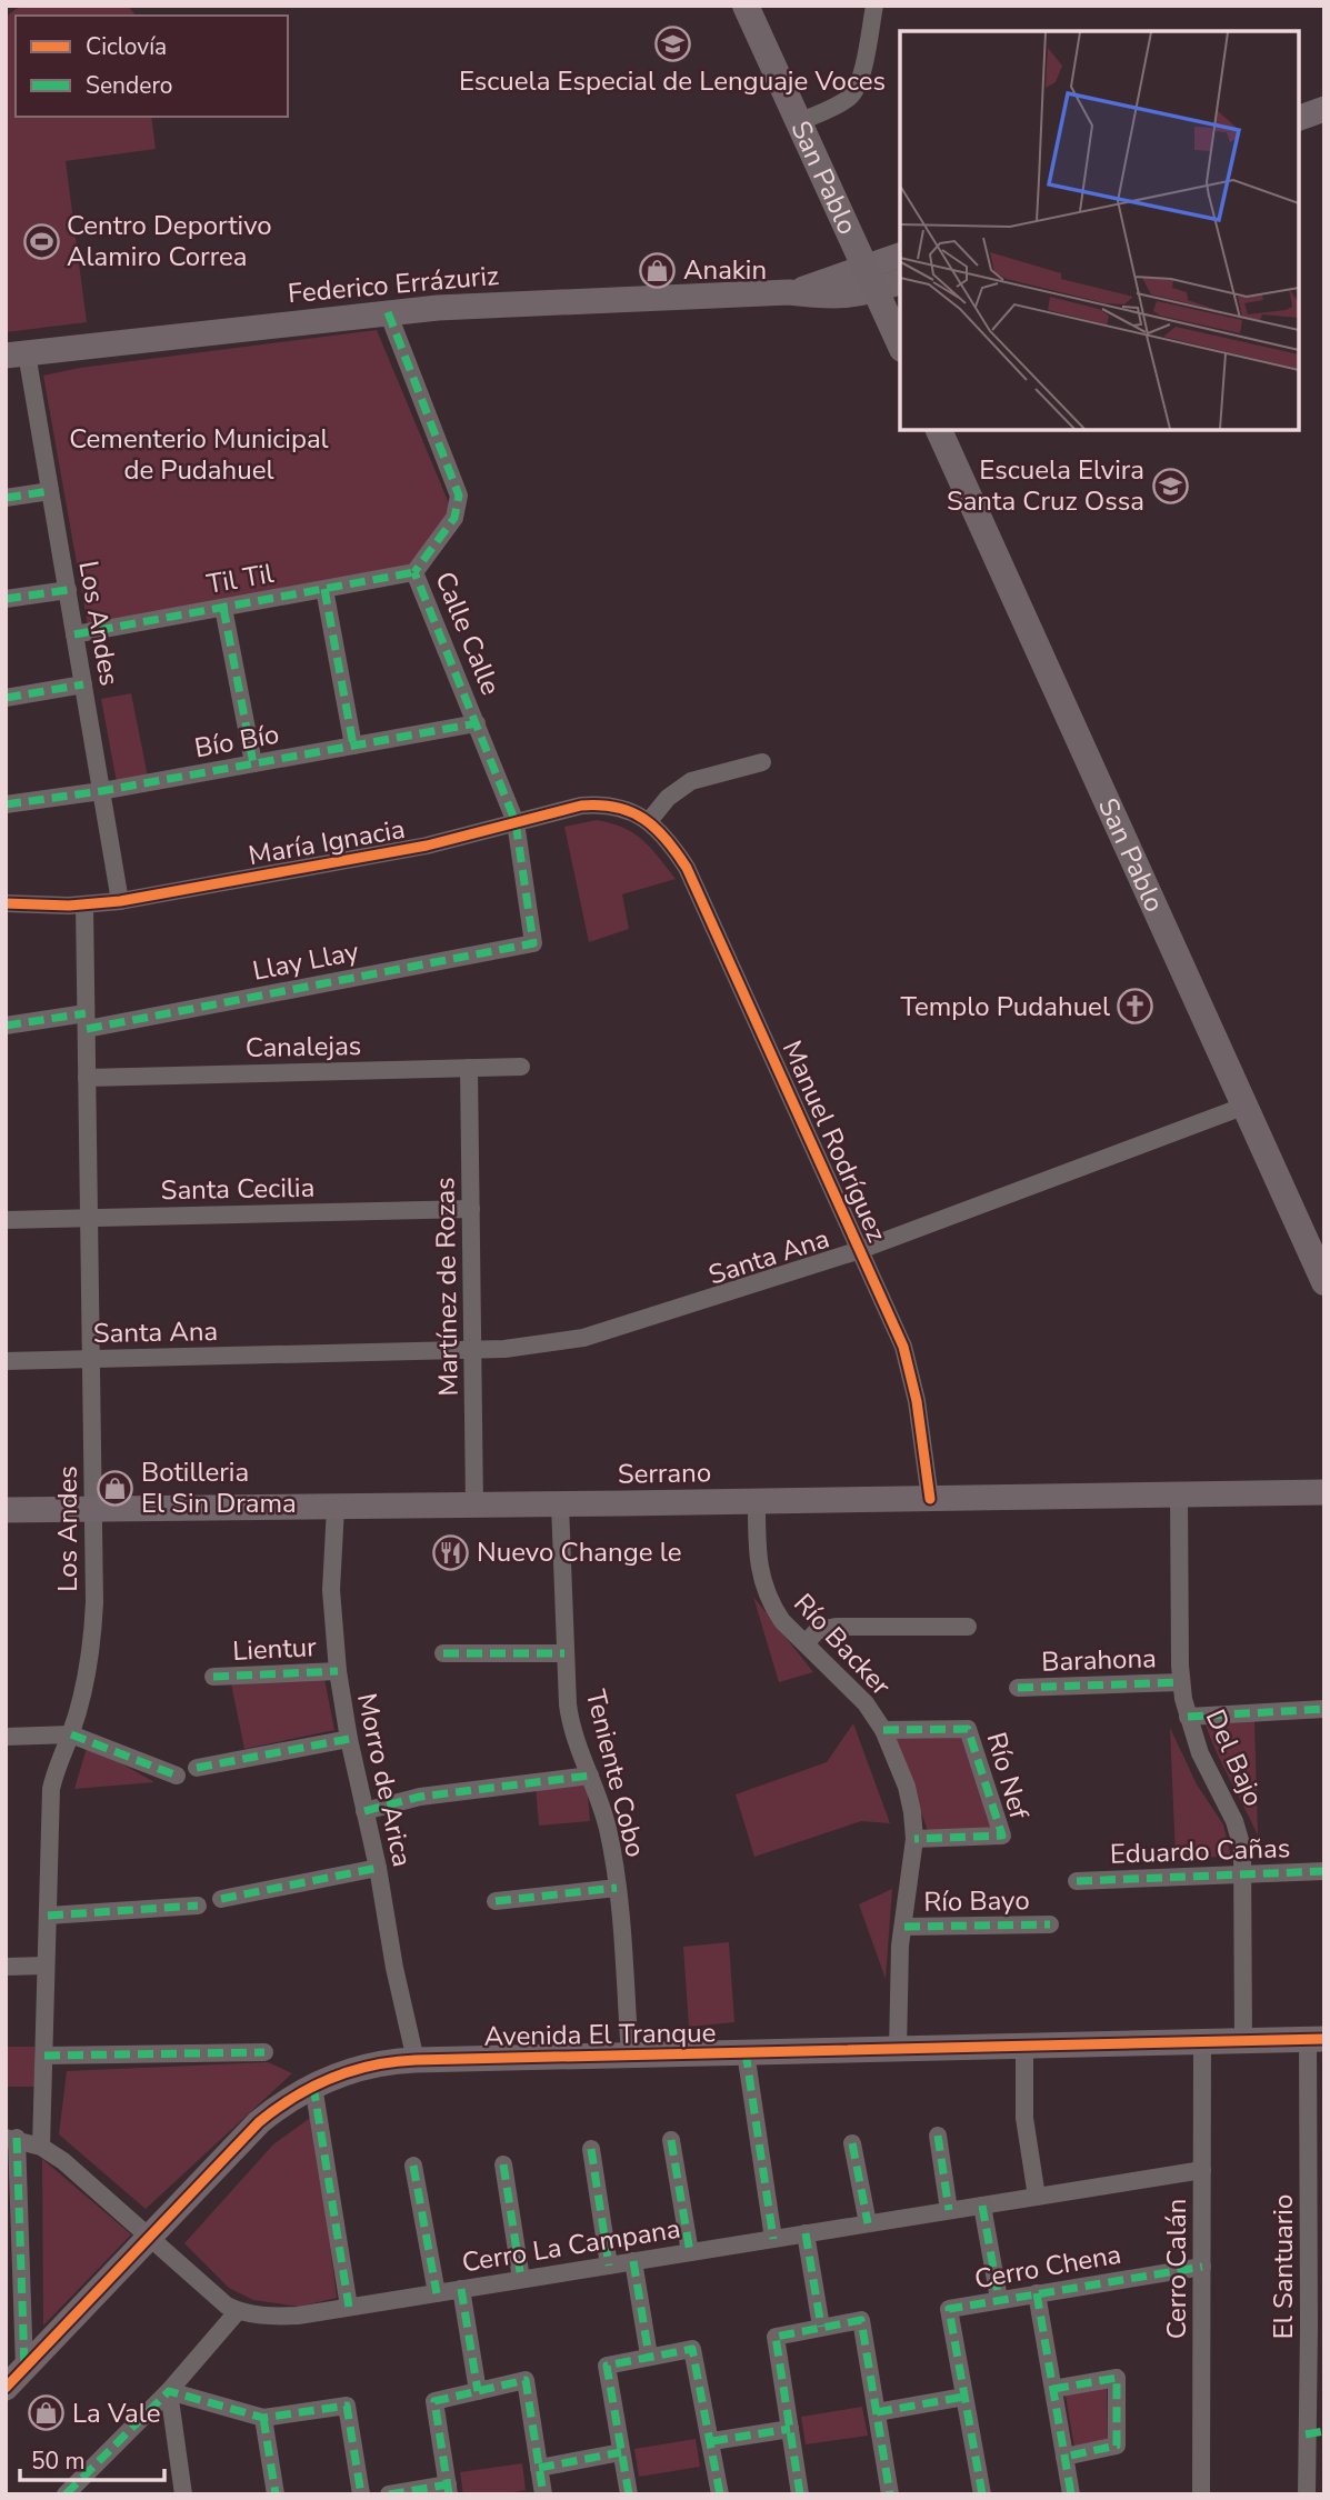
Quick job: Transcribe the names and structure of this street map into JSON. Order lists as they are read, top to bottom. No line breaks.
{"streets":{"main road":["San Pablo"],"street":["Federico Errázuriz","Til Til","Los Andes","Calle Calle","Bío Bío","María Ignacia","Llay Llay","Canalejas","Manuel Rodríguez","Santa Cecilia","Santa Ana","Martínez de Rozas","Serrano","Río Backer","Lientur","Barahona","Del Bajo","Teniente Cobo","Río Nef","Morro de Arica","Eduardo Cañas","Río Bayo","Avenida El Tranque","Cerro La Campana","Cerro Chena","El Santuario","Cerro Calán"]},"crossings":[["San Pablo","Federico Errázuriz"],["San Pablo","Santa Ana"],["Federico Errázuriz","Los Andes"],["Federico Errázuriz","Calle Calle"],["Til Til","Los Andes"],["Til Til","Calle Calle"],["Los Andes","Bío Bío"],["Los Andes","María Ignacia"],["Los Andes","Llay Llay"],["Los Andes","Canalejas"],["Los Andes","Santa Cecilia"],["Los Andes","Santa Ana"],["Los Andes","Serrano"],["Calle Calle","Bío Bío"],["Calle Calle","María Ignacia"],["Calle Calle","Llay Llay"],["María Ignacia","Manuel Rodríguez"],["Canalejas","Martínez de Rozas"],["Manuel Rodríguez","Santa Ana"],["Manuel Rodríguez","Serrano"],["Santa Cecilia","Martínez de Rozas"],["Santa Ana","Martínez de Rozas"],["Martínez de Rozas","Serrano"],["Serrano","Río Backer"],["Serrano","Del Bajo"],["Serrano","Teniente Cobo"],["Serrano","Morro de Arica"],["Río Backer","Río Nef"],["Río Backer","Río Bayo"],["Río Backer","Avenida El Tranque"],["Lientur","Morro de Arica"],["Barahona","Del Bajo"],["Del Bajo","Eduardo Cañas"],["Del Bajo","Avenida El Tranque"],["Teniente Cobo","Avenida El Tranque"],["Morro de Arica","Avenida El Tranque"],["Avenida El Tranque","El Santuario"],["Avenida El Tranque","Cerro Calán"],["Cerro La Campana","Cerro Calán"],["Cerro Chena","Cerro Calán"]],"parks":["Cementerio Municipal de Pudahuel"],"places":{"school or university":["Escuela Especial de Lenguaje Voces","Escuela Elvira Santa Cruz Ossa"],"sports":["Centro Deportivo Alamiro Correa"],"shop":["Anakin","Botilleria El Sin Drama","La Vale"],"church":["Templo Pudahuel"],"restaurant":["Nuevo Change le"]},"legend":["Ciclovía","Sendero"],"scale_bar":"50 m"}
